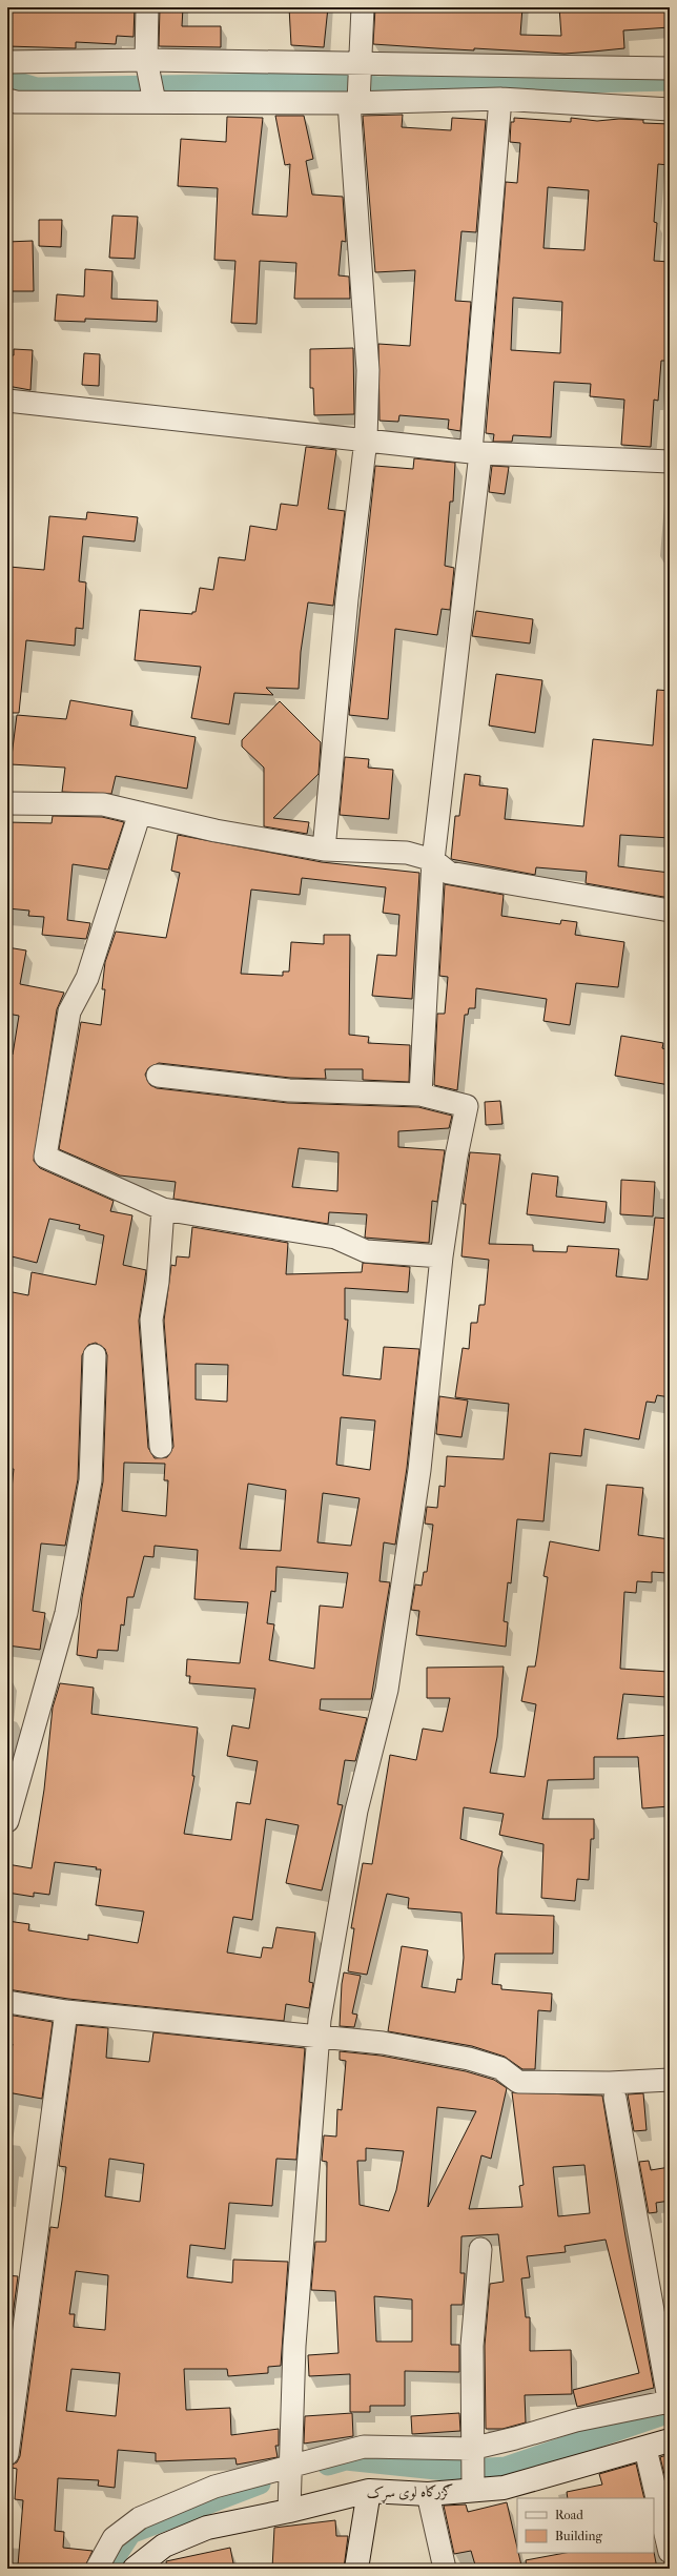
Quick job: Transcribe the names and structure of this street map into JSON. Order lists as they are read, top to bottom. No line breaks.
{"streets":{"street":["ګزرګاه لوی سړک"]},"legend":["Road","Building"]}
